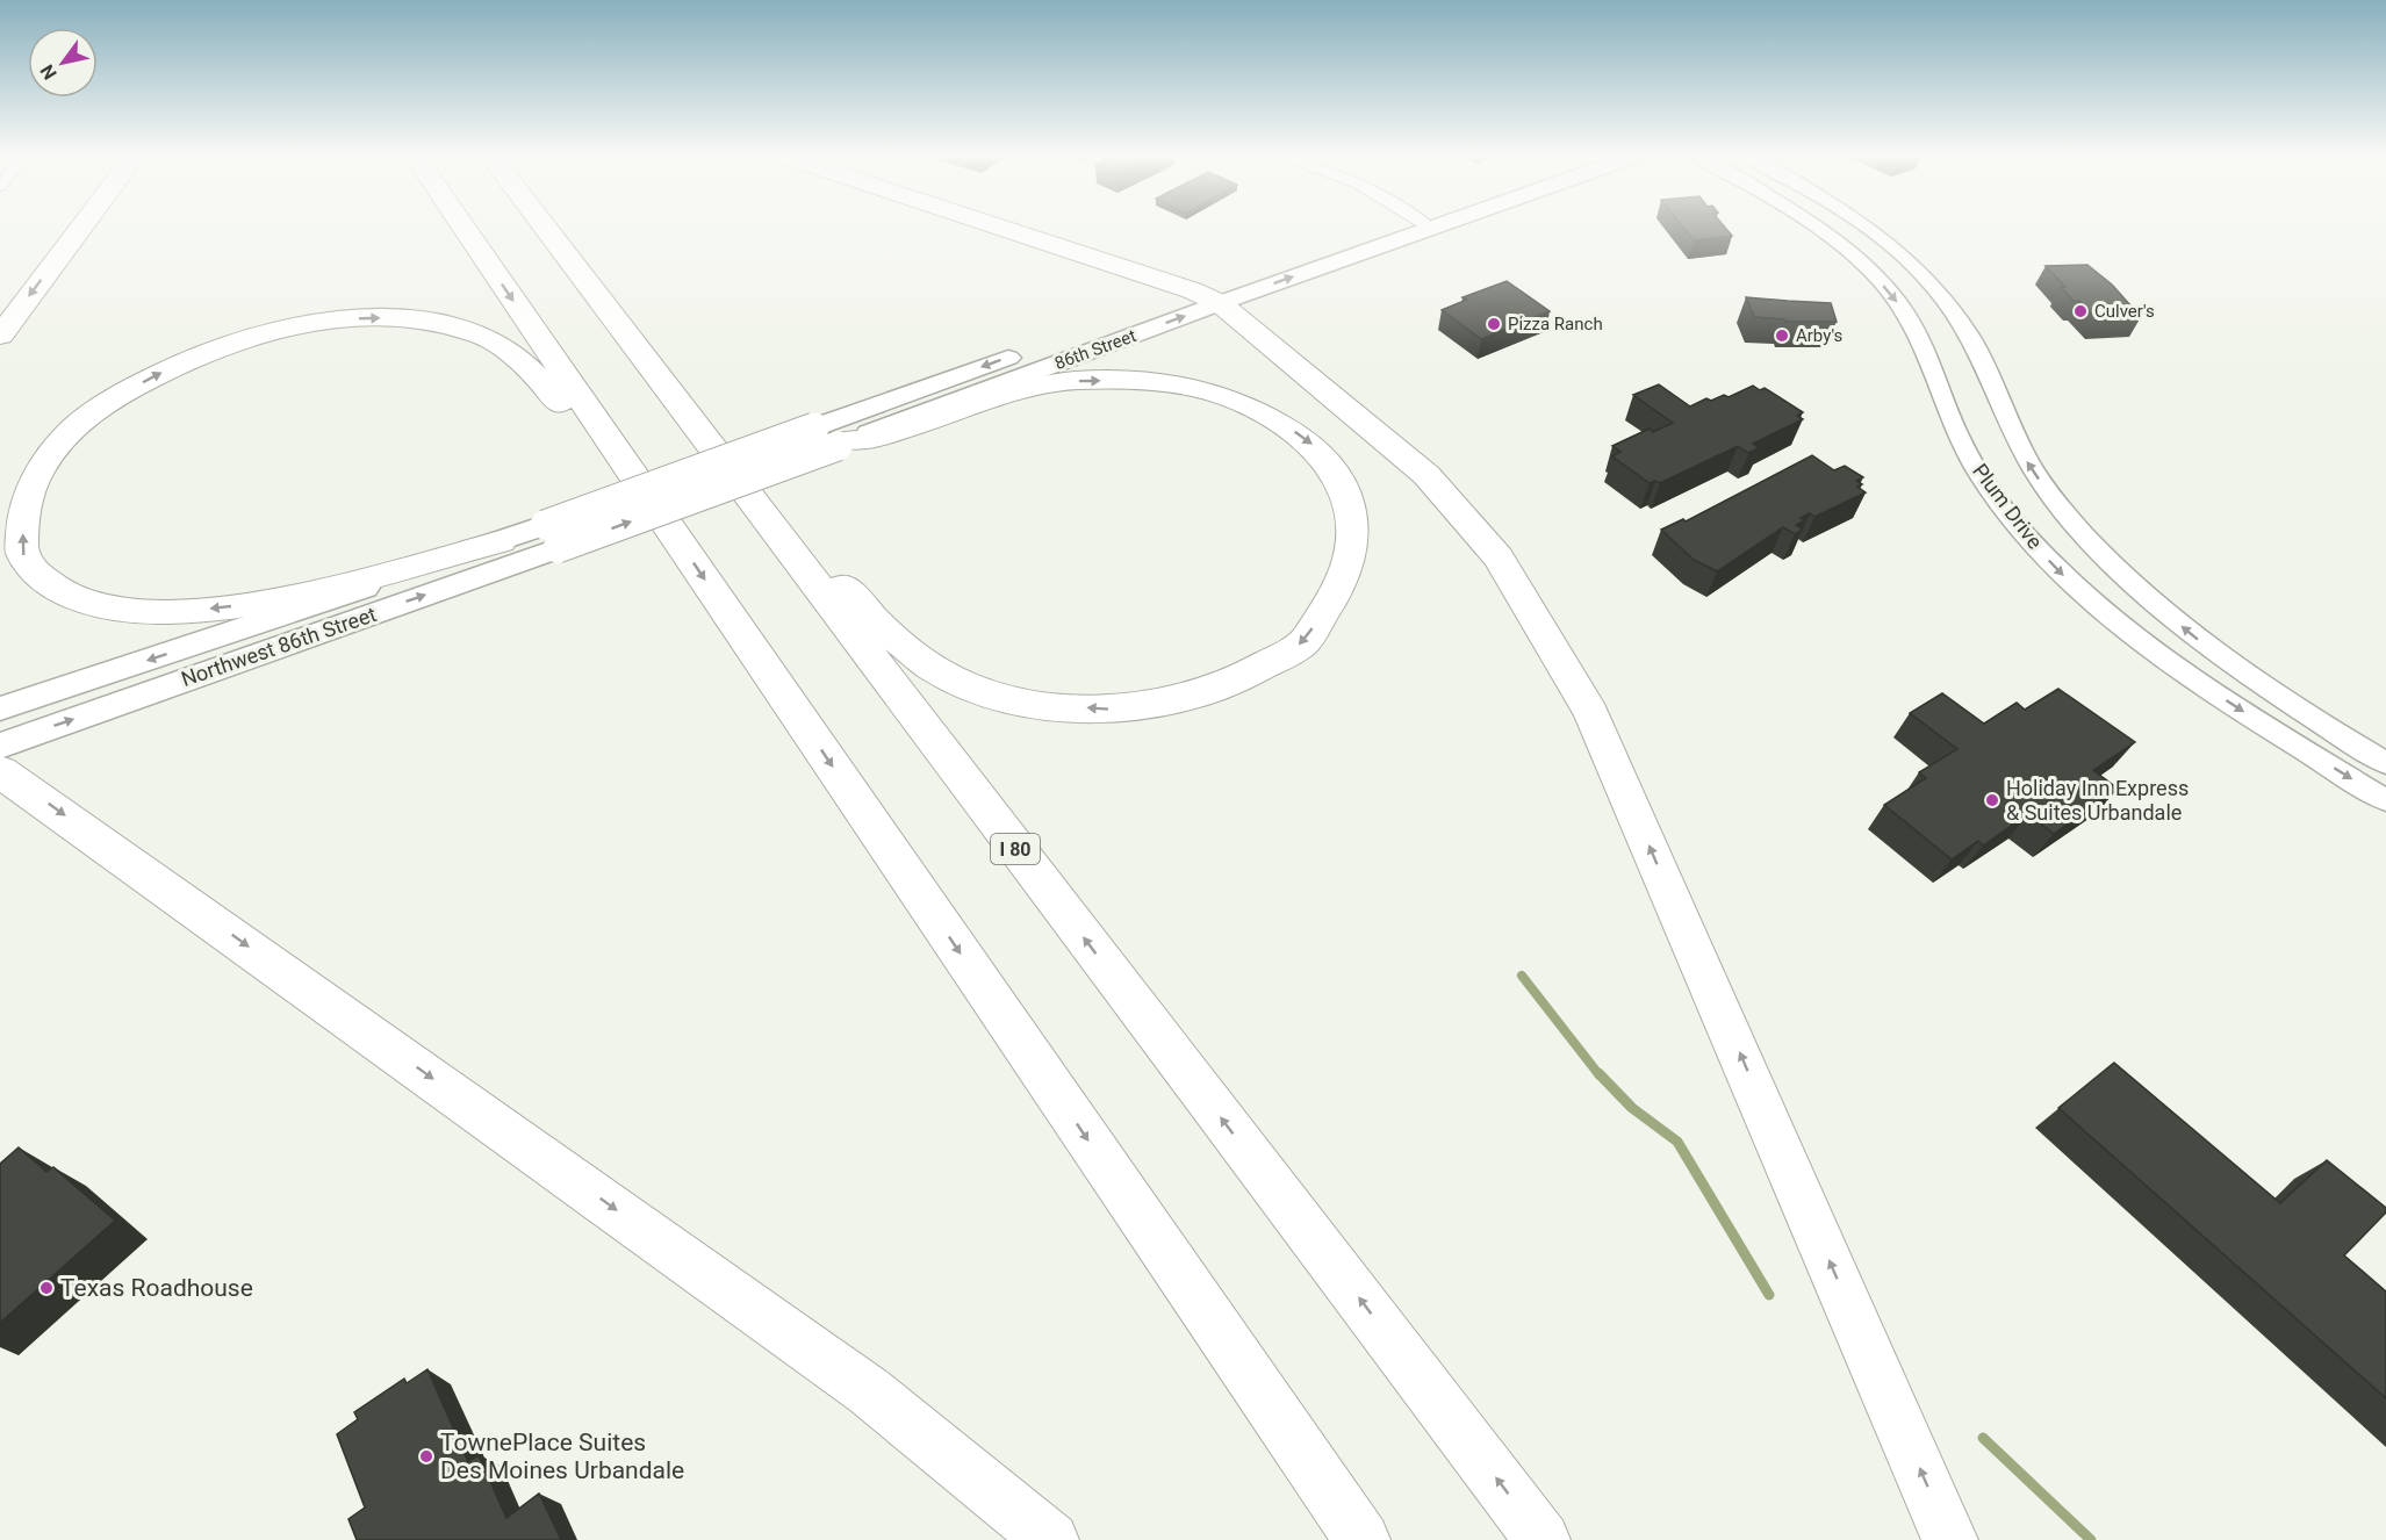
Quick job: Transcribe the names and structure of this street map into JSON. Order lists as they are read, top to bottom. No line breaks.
{"streets":{"highway":["I 80"],"main road":["86th Street","Northwest 86th Street"],"street":["Plum Drive"]},"crossings":[["86th Street","Northwest 86th Street"]],"places":["Culver's","Pizza Ranch","Arby's","Holiday Inn Express & Suites Urbandale","Texas Roadhouse","TownePlace Suites Des Moines Urbandale"],"north":"bottom left"}
